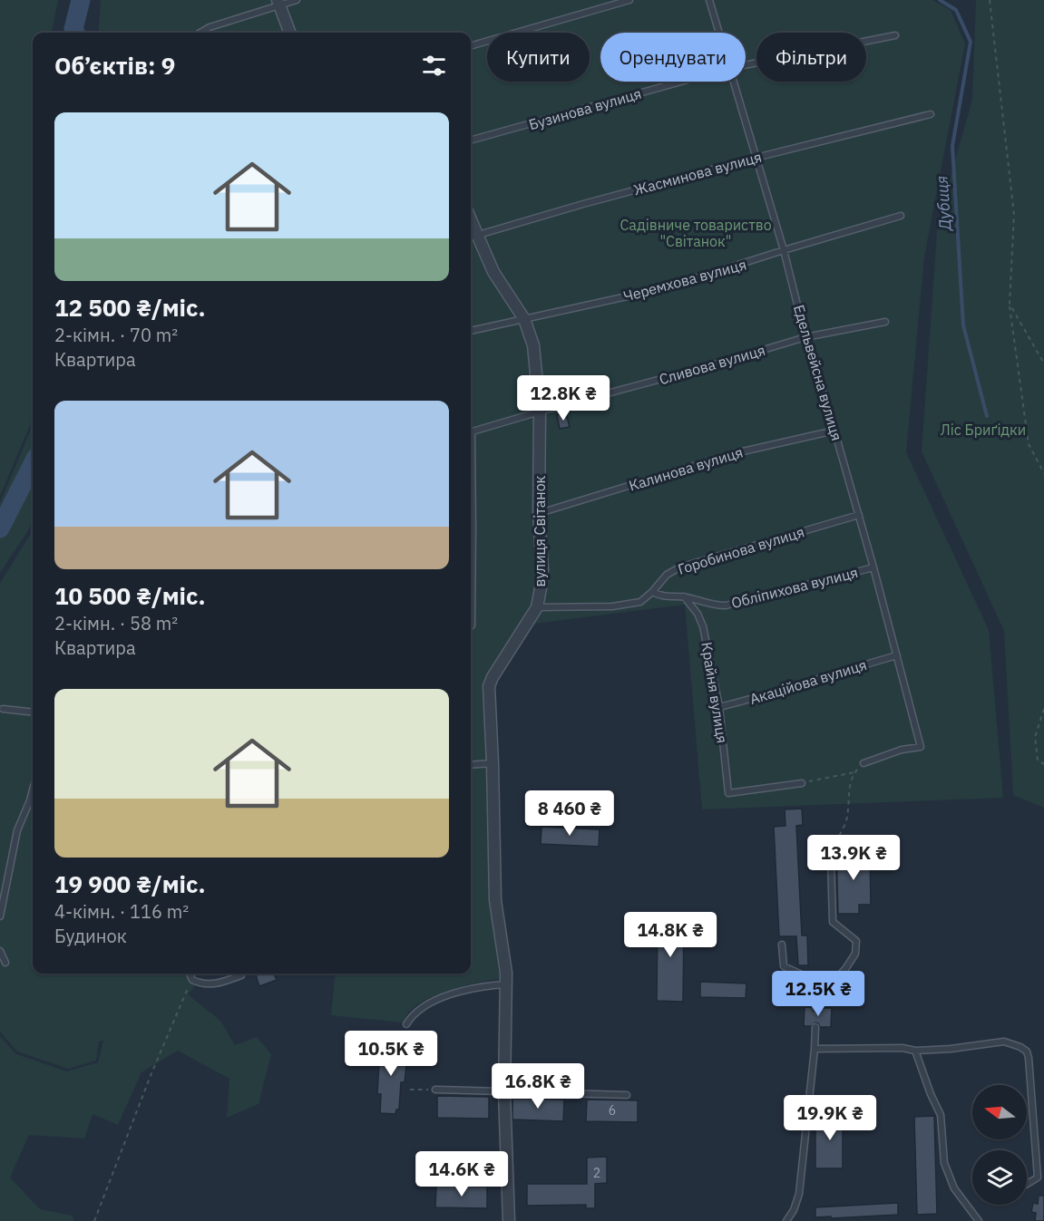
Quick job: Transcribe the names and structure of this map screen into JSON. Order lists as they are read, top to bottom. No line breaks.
{"streets":{"street":["вулиця Світанок"],"lane":["Бузинова вулиця","Жасминова вулиця","Черемхова вулиця","Сливова вулиця","Едельвейсна вулиця","Калинова вулиця","Горобинова вулиця","Обліпихова вулиця","Акаційова вулиця","Крайня вулиця"]},"crossings":[["Жасминова вулиця","Едельвейсна вулиця"],["Жасминова вулиця","вулиця Світанок"],["Черемхова вулиця","Едельвейсна вулиця"],["Черемхова вулиця","вулиця Світанок"],["Сливова вулиця","Едельвейсна вулиця"],["Сливова вулиця","вулиця Світанок"],["Едельвейсна вулиця","Калинова вулиця"],["Едельвейсна вулиця","Горобинова вулиця"],["Едельвейсна вулиця","Обліпихова вулиця"],["Едельвейсна вулиця","Акаційова вулиця"],["Калинова вулиця","вулиця Світанок"],["вулиця Світанок","Горобинова вулиця"],["Горобинова вулиця","Обліпихова вулиця"],["Обліпихова вулиця","Крайня вулиця"],["Акаційова вулиця","Крайня вулиця"]],"water":["Дубиця"],"parks":["Садівниче товариство \"Світанок\"","Ліс Бриґідки"],"house_numbers":["6","2"],"north":"left","page":{"chip":["Купити","Орендувати","Фільтри"],"heading":"Об’єктів: 9","list":[{"name":"12 500 ₴/міс.","note":"2-кімн. · 70 m² · Квартира"},{"name":"10 500 ₴/міс.","note":"2-кімн. · 58 m² · Квартира"},{"name":"19 900 ₴/міс.","note":"4-кімн. · 116 m² · Будинок"}],"price":["12.8K ₴","8 460 ₴","13.9K ₴","14.8K ₴","12.5K ₴","10.5K ₴","16.8K ₴","19.9K ₴","14.6K ₴"]}}
